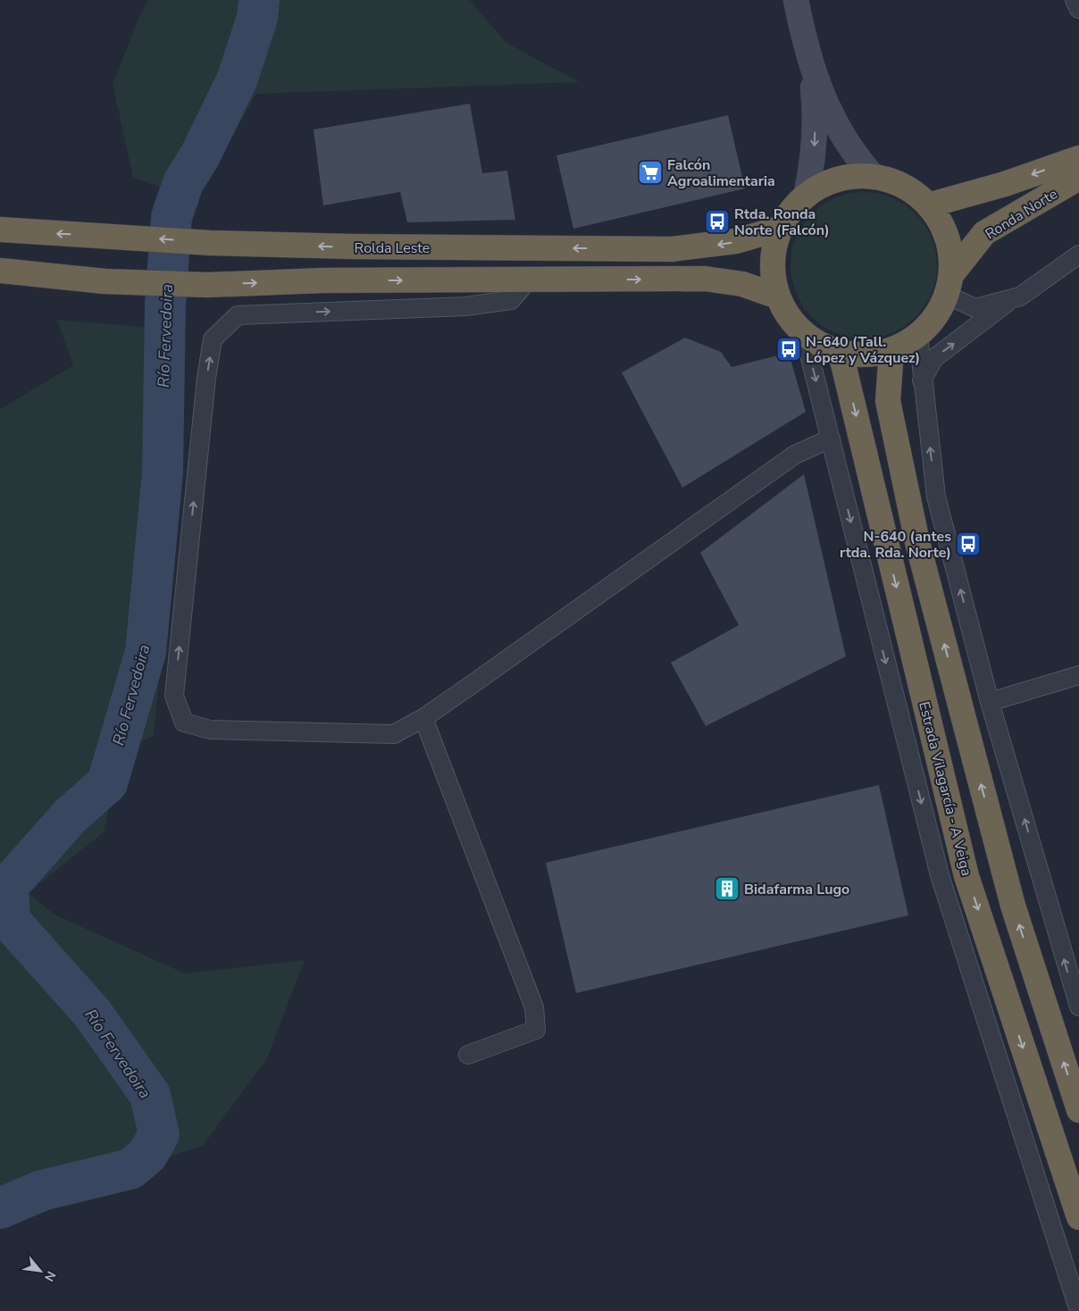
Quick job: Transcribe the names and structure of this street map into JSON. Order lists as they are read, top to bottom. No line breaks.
{"streets":{"highway":["Ronda Norte","Rolda Leste","Estrada Vilagarcía - A Veiga"]},"water":["Río Fervedoira"],"places":{"supermarket":["Falcón Agroalimentaria"],"bus stop":["Rtda. Ronda Norte (Falcón)","N-640 (Tall. López y Vázquez)","N-640 (antes rtda. Rda. Norte)"],"building":["Bidafarma Lugo"]},"north":"bottom right"}
